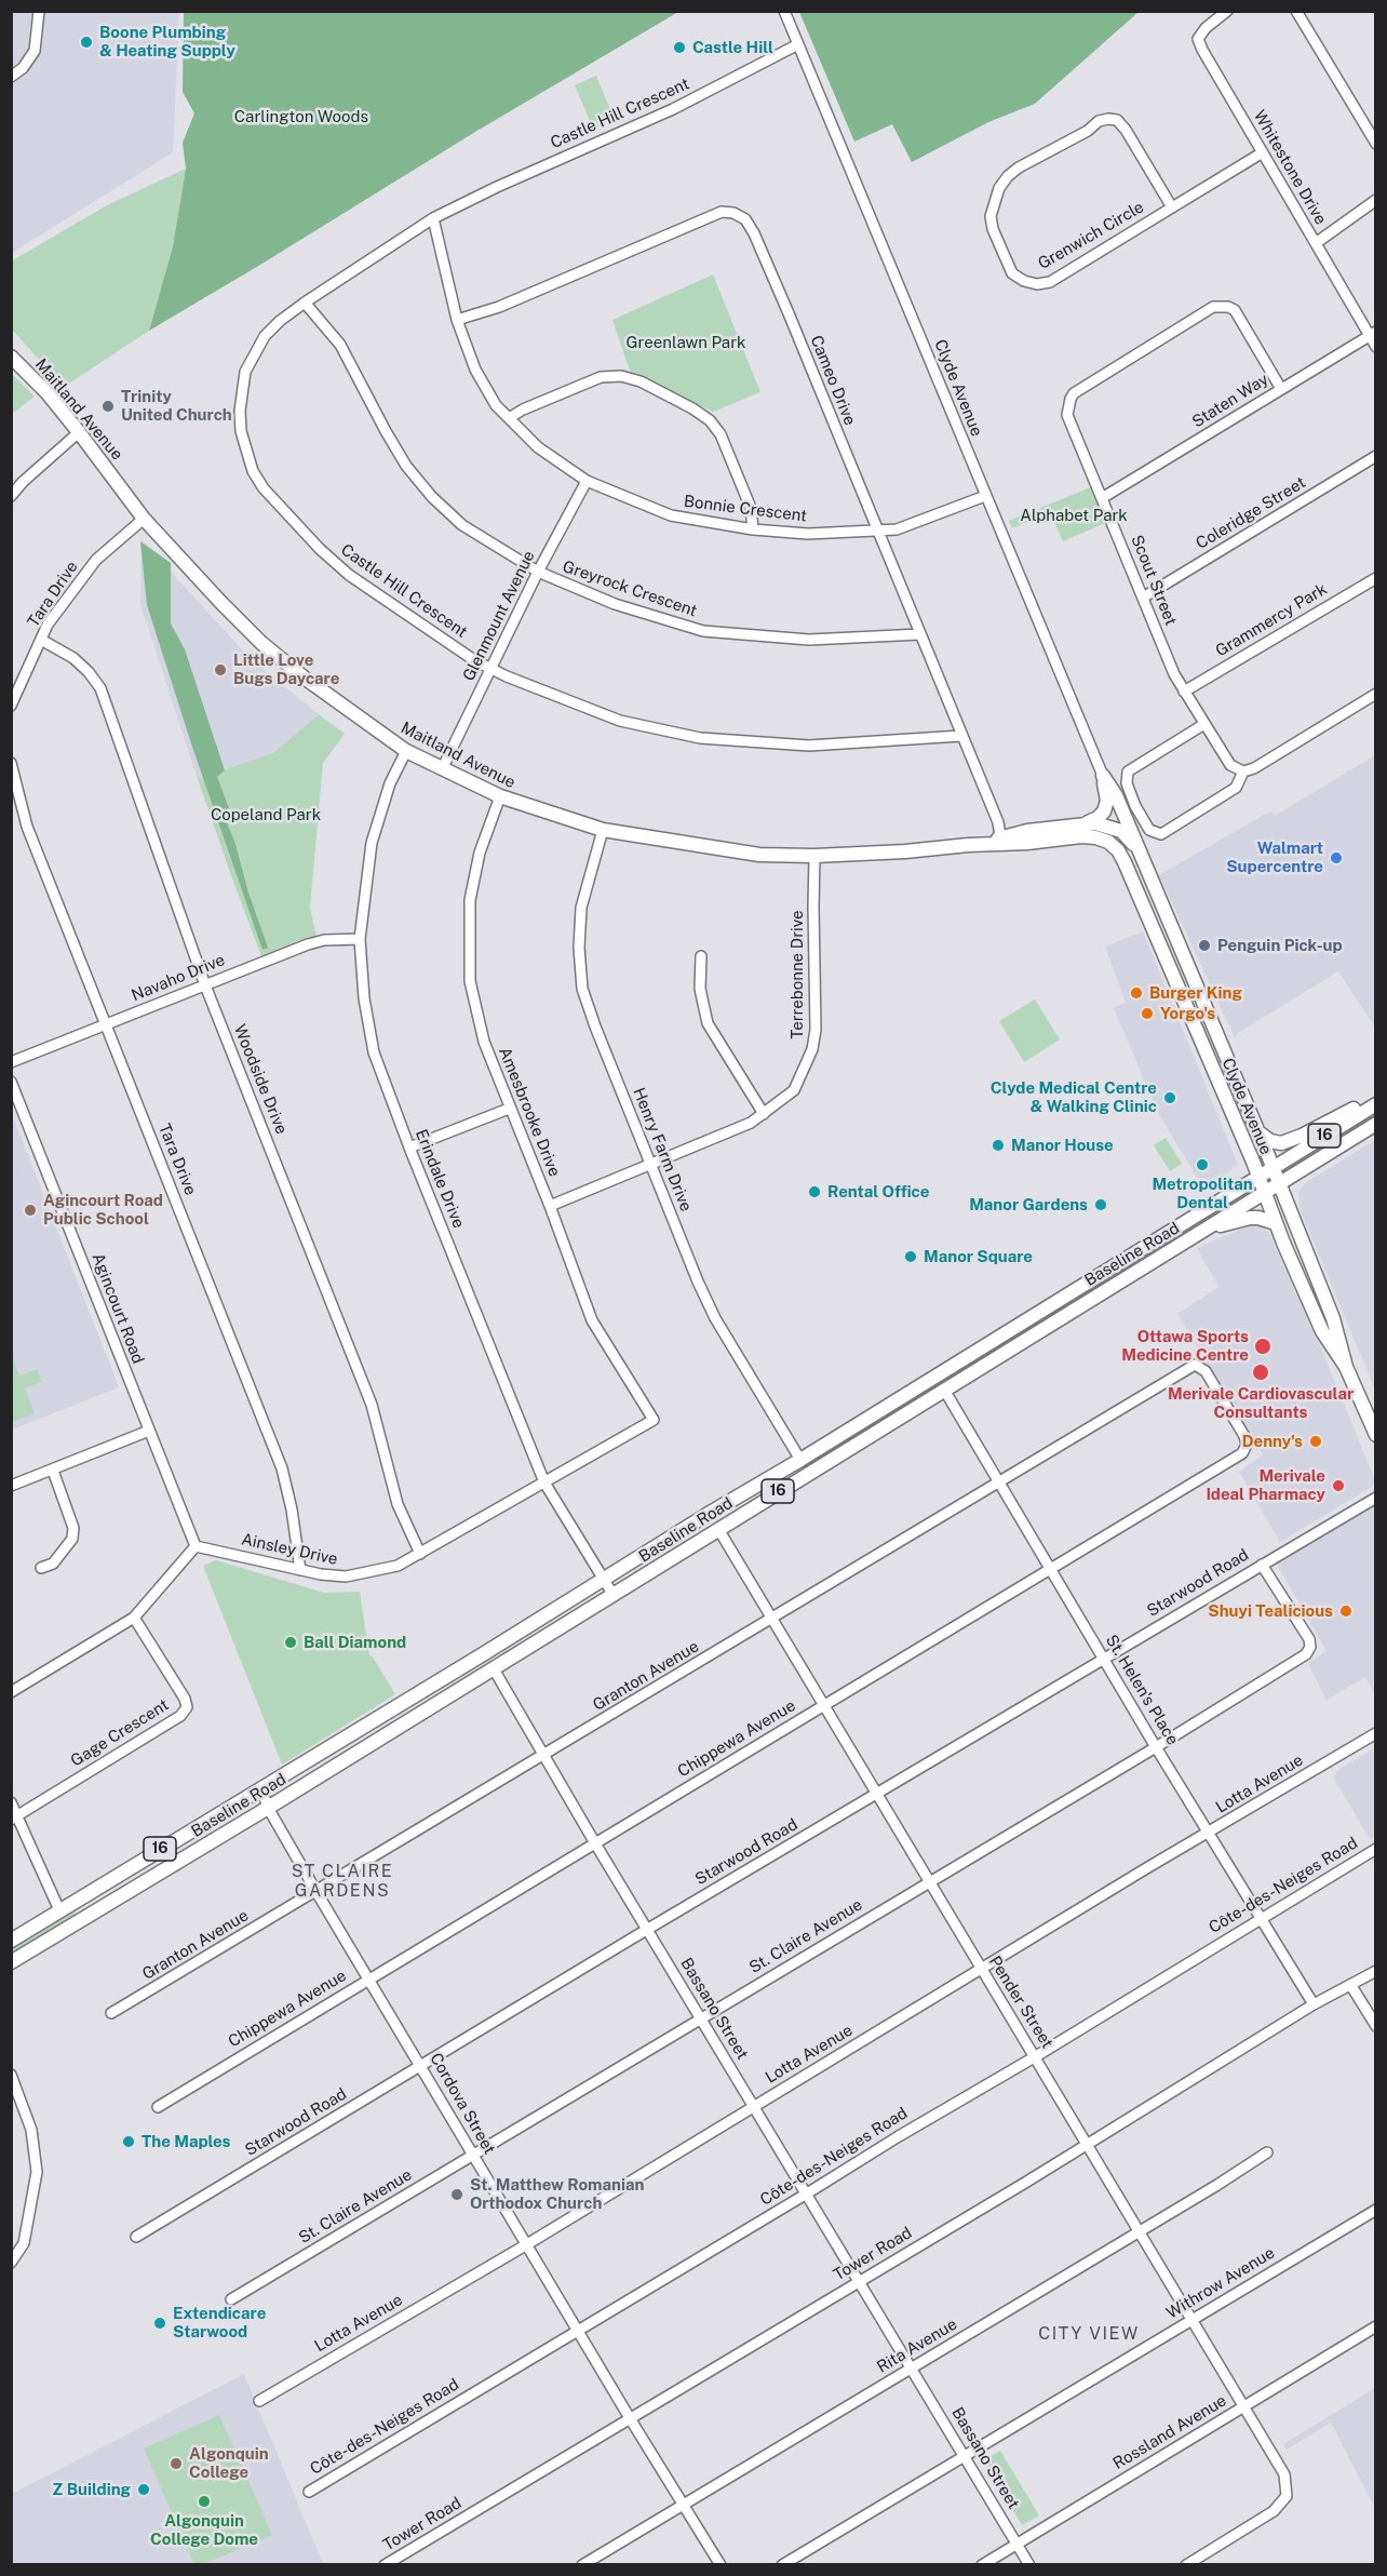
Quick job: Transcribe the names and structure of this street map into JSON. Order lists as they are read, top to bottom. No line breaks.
{"streets":{"main road":["Clyde Avenue","Maitland Avenue","16","Baseline Road"],"street":["Castle Hill Crescent","Whitestone Drive","Grenwich Circle","Cameo Drive","Staten Way","Bonnie Crescent","Coleridge Street","Scout Street","Greyrock Crescent","Tara Drive","Glenmount Avenue","Grammercy Park","Terrebonne Drive","Navaho Drive","Woodside Drive","Amesbrooke Drive","Henry Farm Drive","Erindale Drive","Agincourt Road","Ainsley Drive","Starwood Road","Granton Avenue","St. Helen's Place","Gage Crescent","Chippewa Avenue","Lotta Avenue","Côte-des-Neiges Road","St. Claire Avenue","Pender Street","Bassano Street","Cordova Street","Tower Road","Withrow Avenue","Rita Avenue","Rossland Avenue"]},"crossings":[["Castle Hill Crescent","Cameo Drive"],["Castle Hill Crescent","Clyde Avenue"],["Castle Hill Crescent","Bonnie Crescent"],["Castle Hill Crescent","Greyrock Crescent"],["Castle Hill Crescent","Glenmount Avenue"],["Whitestone Drive","Grenwich Circle"],["Whitestone Drive","Staten Way"],["Cameo Drive","Maitland Avenue"],["Cameo Drive","Bonnie Crescent"],["Cameo Drive","Greyrock Crescent"],["Clyde Avenue","Maitland Avenue"],["Clyde Avenue","Bonnie Crescent"],["Clyde Avenue","Baseline Road"],["Staten Way","Scout Street"],["Maitland Avenue","Tara Drive"],["Maitland Avenue","Glenmount Avenue"],["Maitland Avenue","Terrebonne Drive"],["Maitland Avenue","Amesbrooke Drive"],["Maitland Avenue","Henry Farm Drive"],["Maitland Avenue","Erindale Drive"],["Bonnie Crescent","Glenmount Avenue"],["Coleridge Street","Scout Street"],["Scout Street","Grammercy Park"],["Greyrock Crescent","Glenmount Avenue"],["Tara Drive","Navaho Drive"],["Tara Drive","Woodside Drive"],["Tara Drive","Ainsley Drive"],["Terrebonne Drive","Amesbrooke Drive"],["Terrebonne Drive","Henry Farm Drive"],["Navaho Drive","Woodside Drive"],["Navaho Drive","Erindale Drive"],["Woodside Drive","Ainsley Drive"],["Amesbrooke Drive","Ainsley Drive"],["Henry Farm Drive","Baseline Road"],["Erindale Drive","Baseline Road"],["Erindale Drive","Ainsley Drive"],["Baseline Road","St. Helen's Place"],["Baseline Road","Pender Street"],["Baseline Road","Bassano Street"],["Baseline Road","Cordova Street"],["Agincourt Road","Ainsley Drive"],["Starwood Road","St. Helen's Place"],["Starwood Road","St. Claire Avenue"],["Starwood Road","Pender Street"],["Starwood Road","Bassano Street"],["Starwood Road","Cordova Street"],["Granton Avenue","St. Helen's Place"],["Granton Avenue","Chippewa Avenue"],["Granton Avenue","Pender Street"],["Granton Avenue","Bassano Street"],["Granton Avenue","Cordova Street"],["St. Helen's Place","Chippewa Avenue"],["St. Helen's Place","Lotta Avenue"],["St. Helen's Place","Côte-des-Neiges Road"],["St. Helen's Place","St. Claire Avenue"],["St. Helen's Place","Tower Road"],["Chippewa Avenue","Pender Street"],["Chippewa Avenue","Bassano Street"],["Chippewa Avenue","Cordova Street"],["Lotta Avenue","Pender Street"],["Lotta Avenue","Bassano Street"],["Lotta Avenue","Cordova Street"],["Côte-des-Neiges Road","Pender Street"],["Côte-des-Neiges Road","Bassano Street"],["Côte-des-Neiges Road","Cordova Street"],["St. Claire Avenue","Pender Street"],["St. Claire Avenue","Bassano Street"],["St. Claire Avenue","Cordova Street"],["Pender Street","Tower Road"],["Pender Street","Withrow Avenue"],["Pender Street","Rita Avenue"],["Pender Street","Rossland Avenue"],["Bassano Street","Tower Road"],["Bassano Street","Withrow Avenue"],["Bassano Street","Rita Avenue"],["Bassano Street","Rossland Avenue"],["Cordova Street","Tower Road"],["Cordova Street","Rita Avenue"]],"districts":["ST CLAIRE GARDENS","CITY VIEW"],"parks":["Carlington Woods","Greenlawn Park","Alphabet Park","Copeland Park"],"places":["Boone Plumbing & Heating Supply","Castle Hill","Trinity United Church","Little Love Bugs Daycare","Walmart Supercentre","Penguin Pick-up","Burger King","Yorgo's","Clyde Medical Centre & Walking Clinic","Manor House","Metropolitan Dental","Rental Office","Manor Gardens","Agincourt Road Public School","Manor Square","Ottawa Sports Medicine Centre","Merivale Cardiovascular Consultants","Denny's","Merivale Ideal Pharmacy","Shuyi Tealicious","Ball Diamond","The Maples","St. Matthew Romanian Orthodox Church","Extendicare Starwood","Algonquin College","Z Building","Algonquin College Dome"]}
